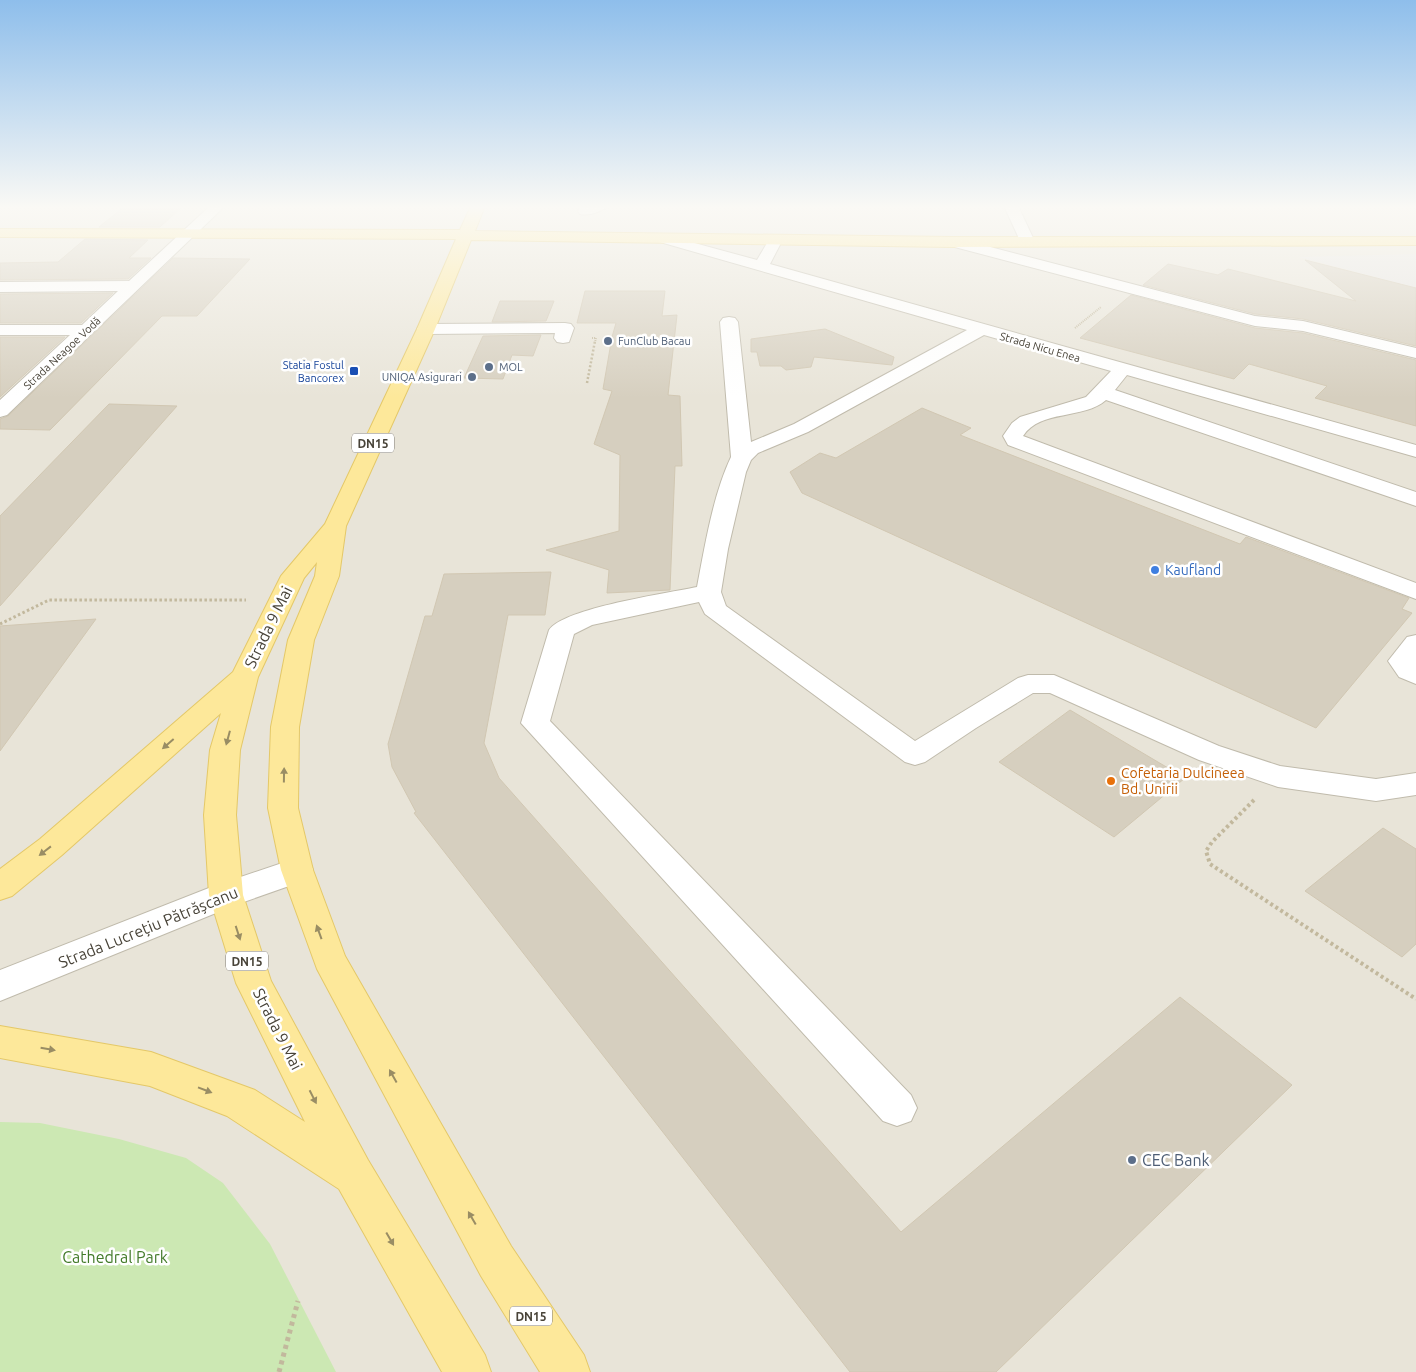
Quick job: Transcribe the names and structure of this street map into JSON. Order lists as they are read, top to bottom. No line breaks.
{"streets":{"main road":["DN15","Strada 9 Mai"],"street":["Strada Nicu Enea","Strada Neagoe Vodă","Strada Lucrețiu Pătrășcanu"]},"crossings":[["Strada 9 Mai","Strada Lucrețiu Pătrășcanu"]],"parks":["Cathedral Park"],"places":{"other":["FunClub Bacau","MOL","UNIQA Asigurari","Kaufland","Cofetaria Dulcineea Bd. Unirii","CEC Bank"],"transit":["Statia Fostul Bancorex"]}}
